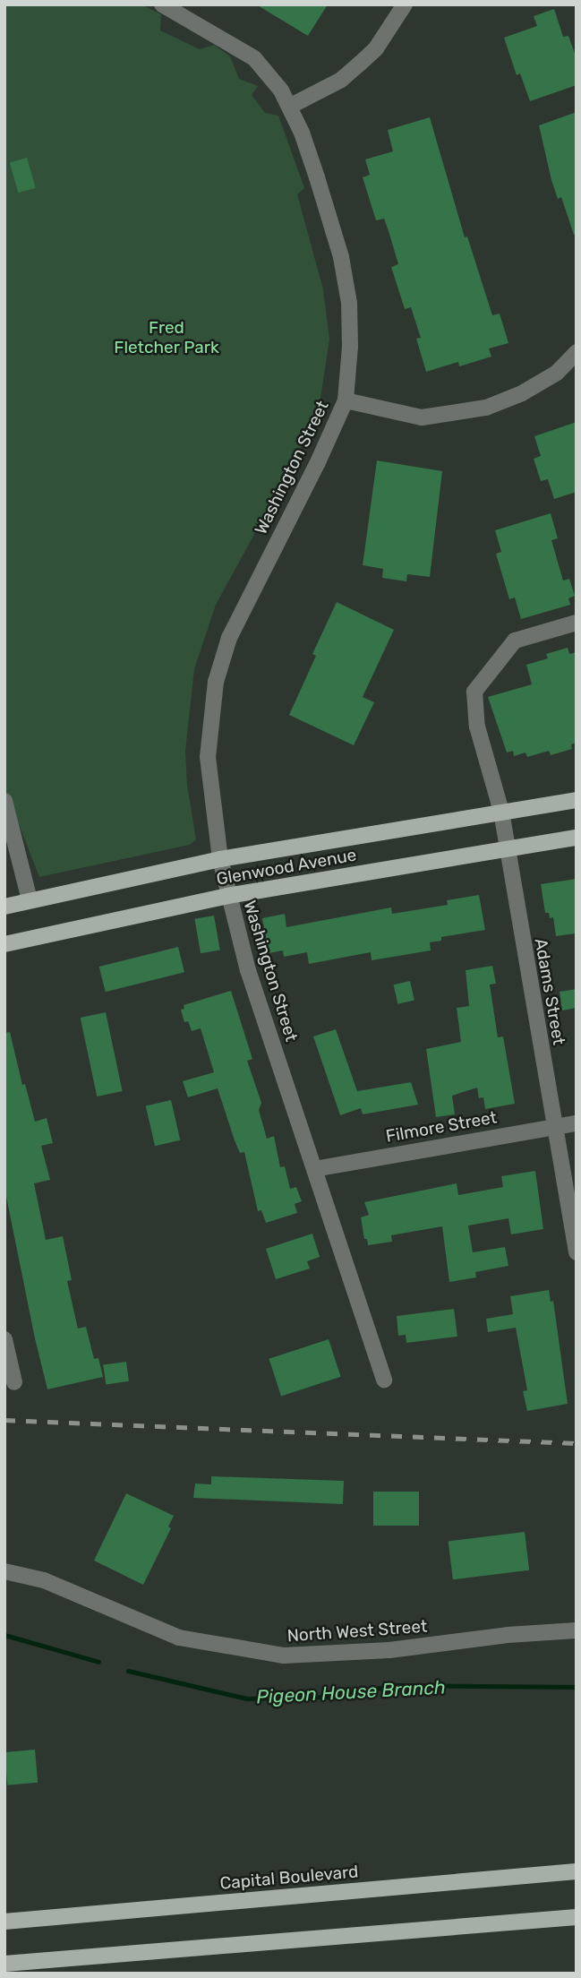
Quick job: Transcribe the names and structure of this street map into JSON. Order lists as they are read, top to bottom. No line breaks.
{"streets":{"main road":["Glenwood Avenue","Capital Boulevard"],"street":["Washington Street","Adams Street","Filmore Street","North West Street"]},"crossings":[["Washington Street","Glenwood Avenue"],["Washington Street","Filmore Street"],["Glenwood Avenue","Adams Street"],["Adams Street","Filmore Street"]],"water":["Pigeon House Branch"],"parks":["Fred Fletcher Park"]}
